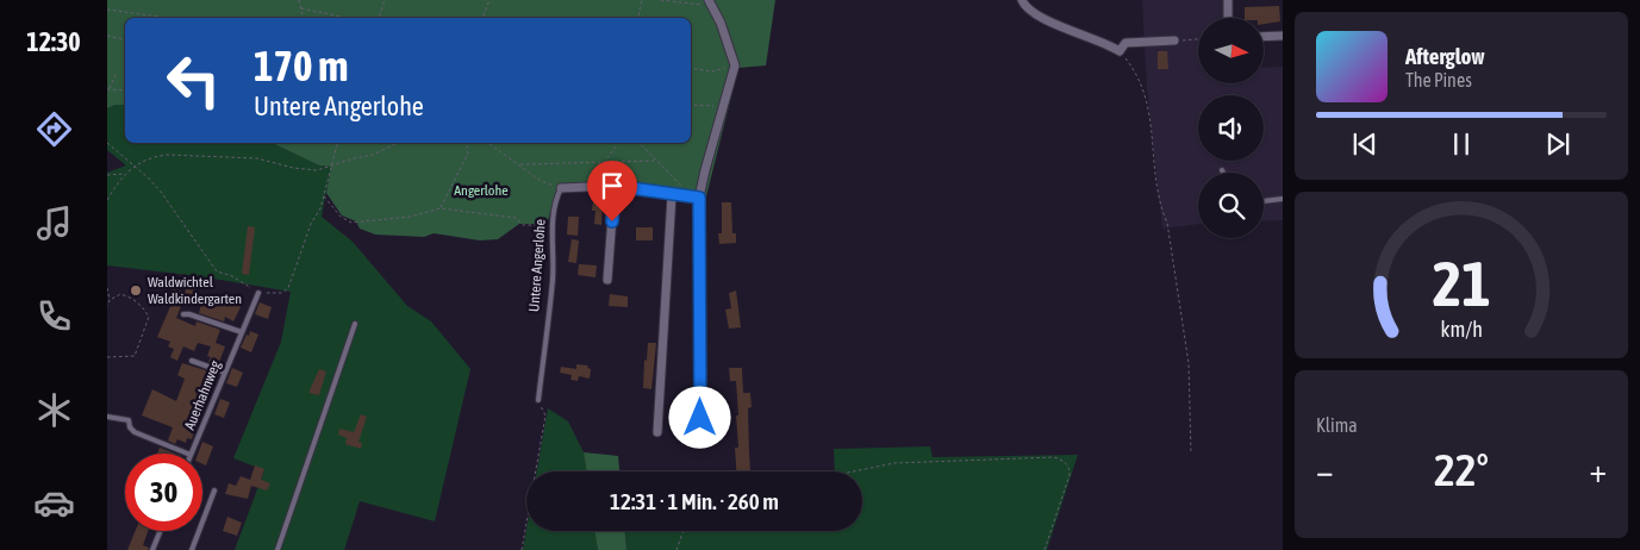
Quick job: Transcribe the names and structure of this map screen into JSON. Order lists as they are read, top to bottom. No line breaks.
{"streets":{"lane":["Untere Angerlohe","Auerhahnweg"]},"parks":["Angerlohe"],"places":["Waldwichtel Waldkindergarten"],"north":"right","page":{"tabs":"12:30","turn":["170 m","Untere Angerlohe"],"song":["Afterglow","The Pines"],"tile":"Klima","heat":["−","22°","+"],"limit":"30","trip":"12:31 · 1 Min. · 260 m","gauge":["21","km/h"]}}
